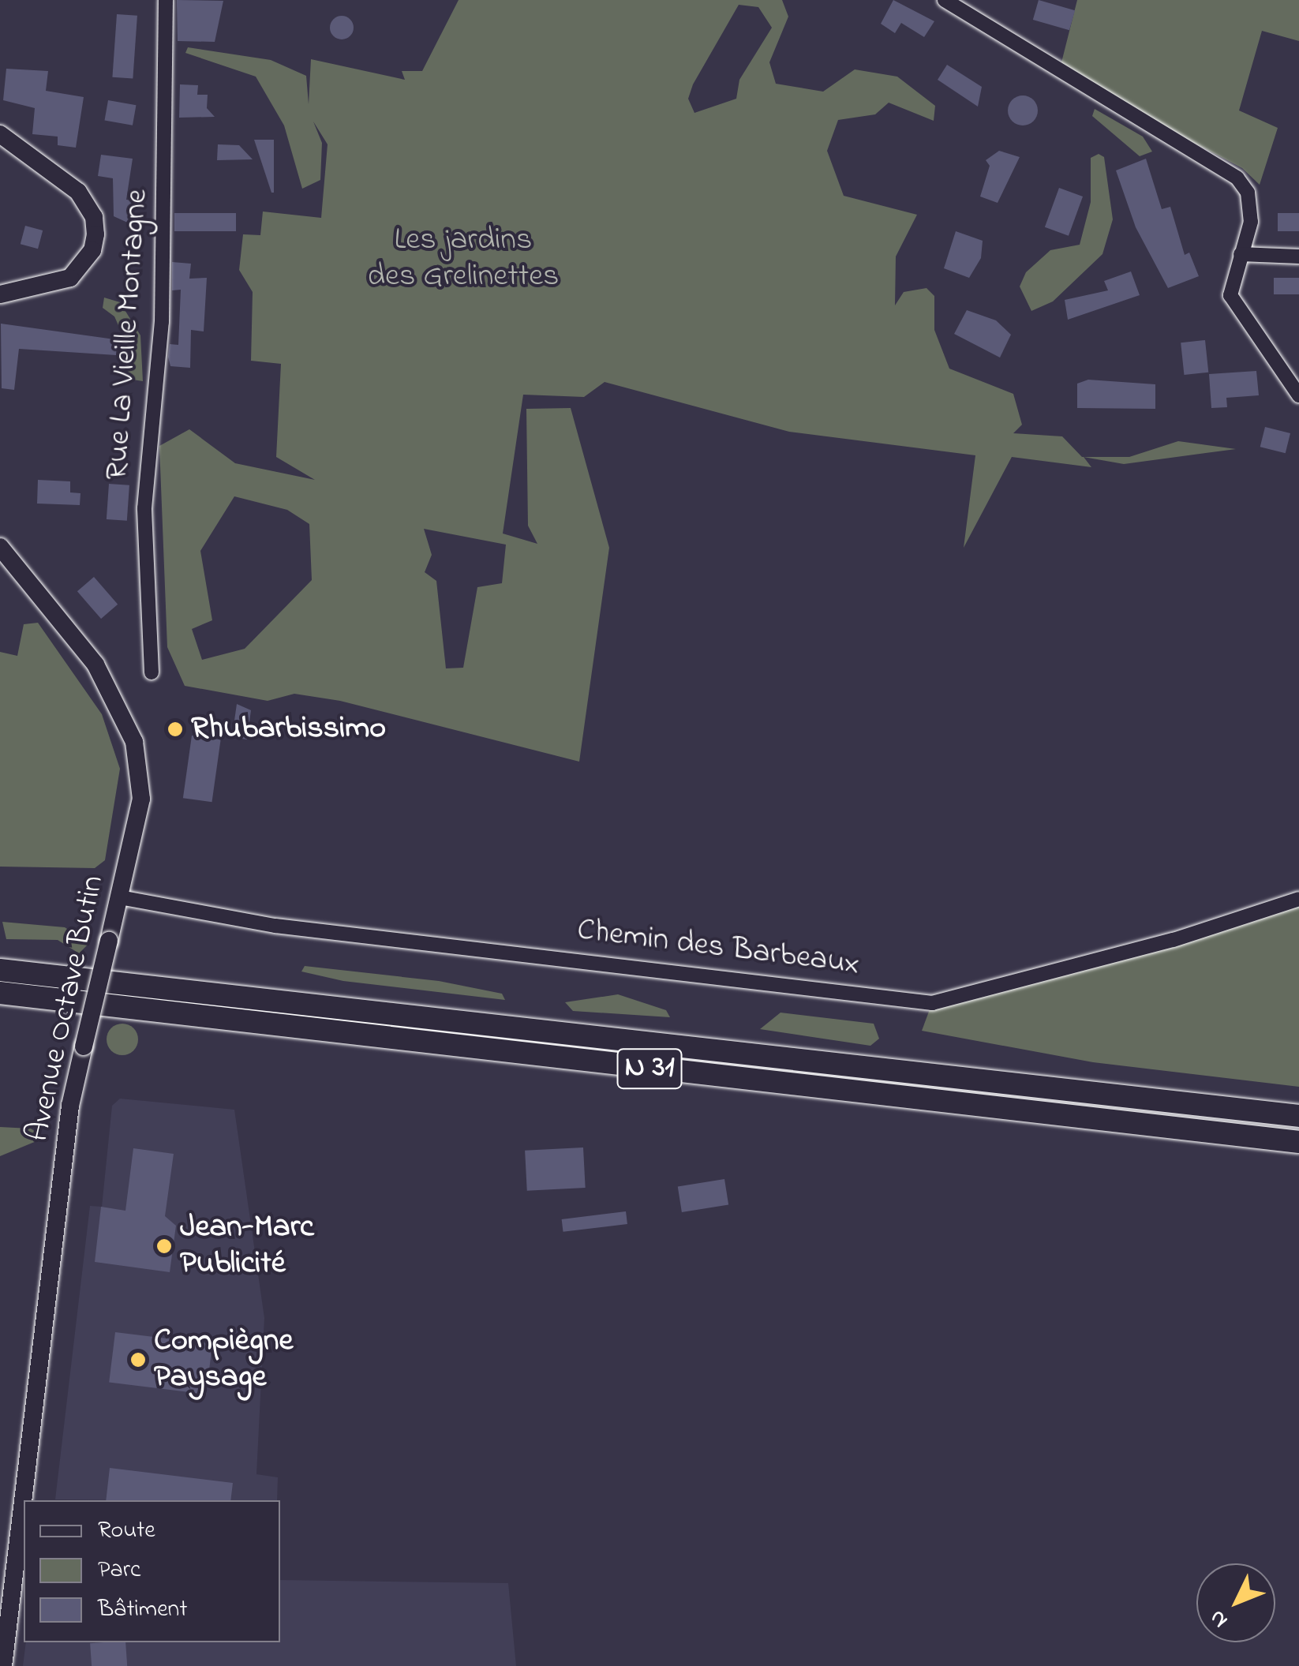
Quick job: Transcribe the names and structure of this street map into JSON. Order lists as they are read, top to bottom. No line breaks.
{"streets":{"highway":["N 31"],"main road":["Avenue Octave Butin"],"street":["Rue La Vieille Montagne","Chemin des Barbeaux"]},"crossings":[["Chemin des Barbeaux","Avenue Octave Butin"]],"parks":["Les jardins des Grelinettes"],"places":["Rhubarbissimo","Jean-Marc Publicité","Compiègne Paysage"],"legend":["Route","Parc","Bâtiment"],"north":"bottom left"}
